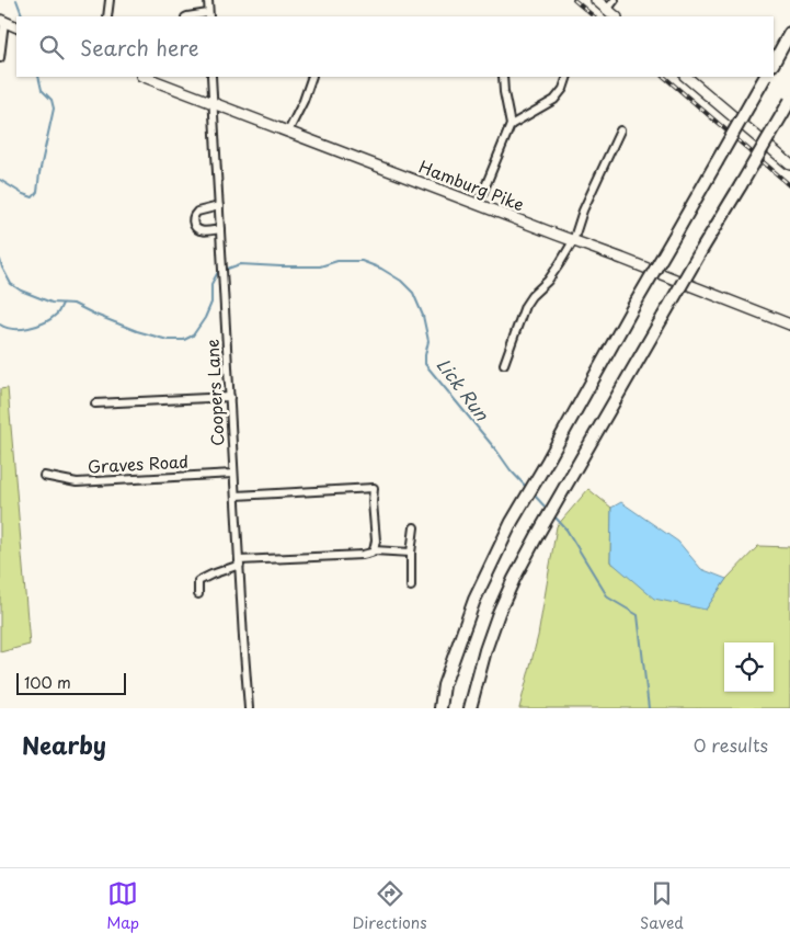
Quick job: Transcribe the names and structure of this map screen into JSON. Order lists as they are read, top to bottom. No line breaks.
{"streets":{"main road":["Hamburg Pike"],"street":["Coopers Lane","Graves Road"]},"crossings":[["Hamburg Pike","Coopers Lane"],["Coopers Lane","Graves Road"]],"water":["Lick Run"],"scale_bar":"100 m","page":{"search":"Search here","scale":"100 m","heading":["Nearby","0 results"],"nav":["Map","Directions","Saved"]}}
